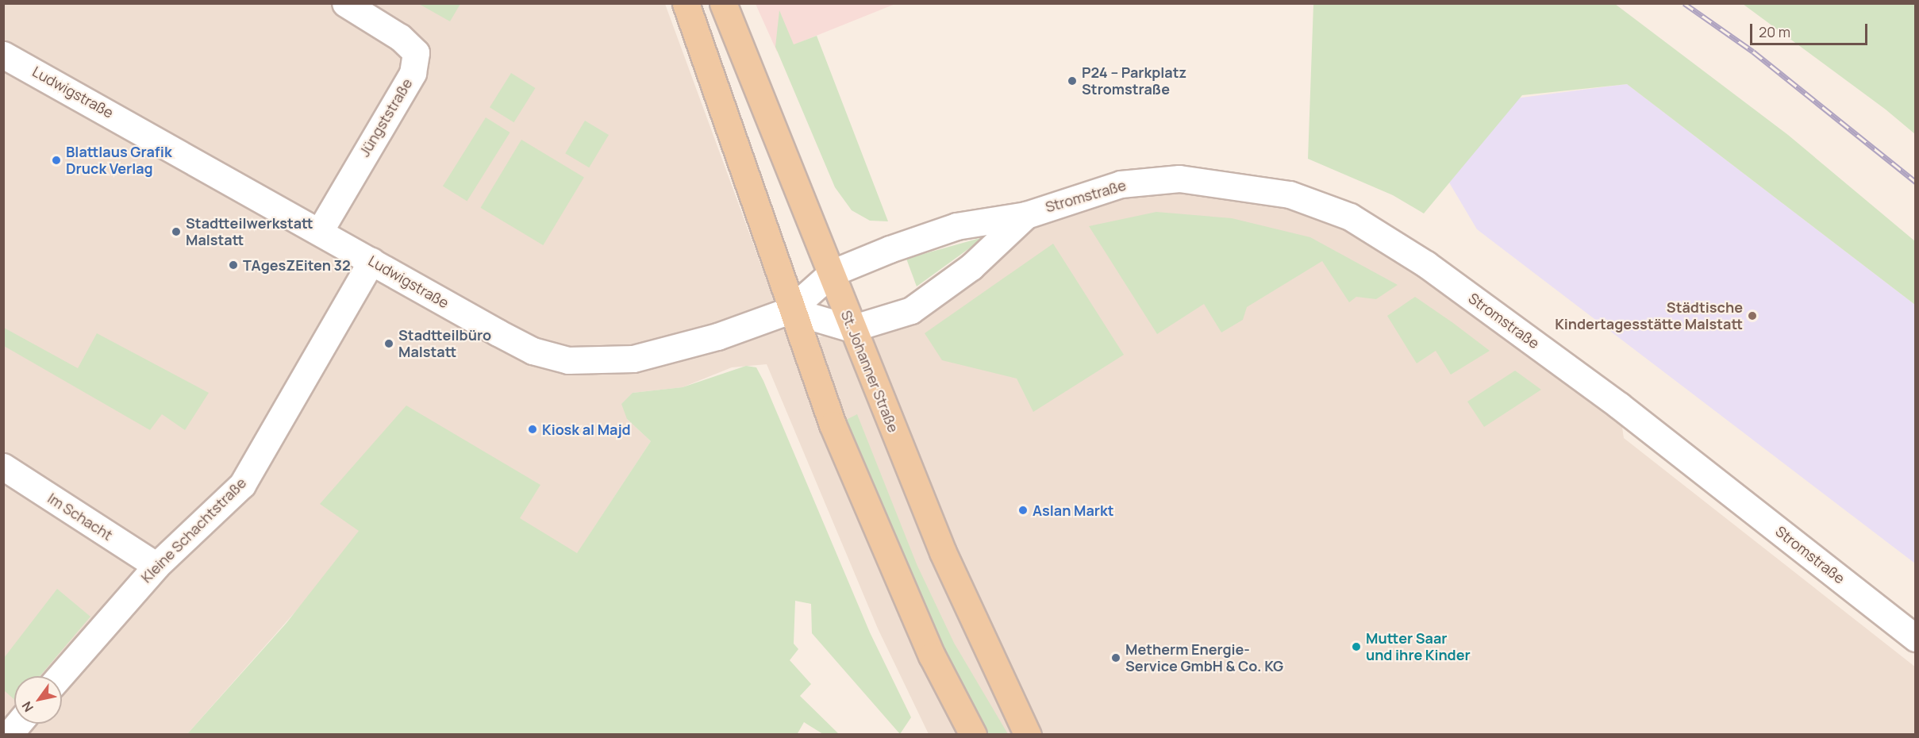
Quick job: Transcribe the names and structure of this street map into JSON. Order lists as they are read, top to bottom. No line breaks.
{"streets":{"main road":["St. Johanner Straße"],"street":["Ludwigstraße","Jüngststraße","Stromstraße","Im Schacht","Kleine Schachtstraße"]},"crossings":[["Ludwigstraße","Jüngststraße"],["Ludwigstraße","Stromstraße"],["Ludwigstraße","Kleine Schachtstraße"],["Stromstraße","St. Johanner Straße"],["Im Schacht","Kleine Schachtstraße"]],"places":["P24 – Parkplatz Stromstraße","Blattlaus Grafik Druck Verlag","Stadtteilwerkstatt Malstatt","TAgesZEiten 32","Städtische Kindertagesstätte Malstatt","Stadtteilbüro Malstatt","Kiosk al Majd","Aslan Markt","Mutter Saar und ihre Kinder","Metherm Energie- Service GmbH & Co. KG"],"scale_bar":"20 m","north":"bottom left"}
